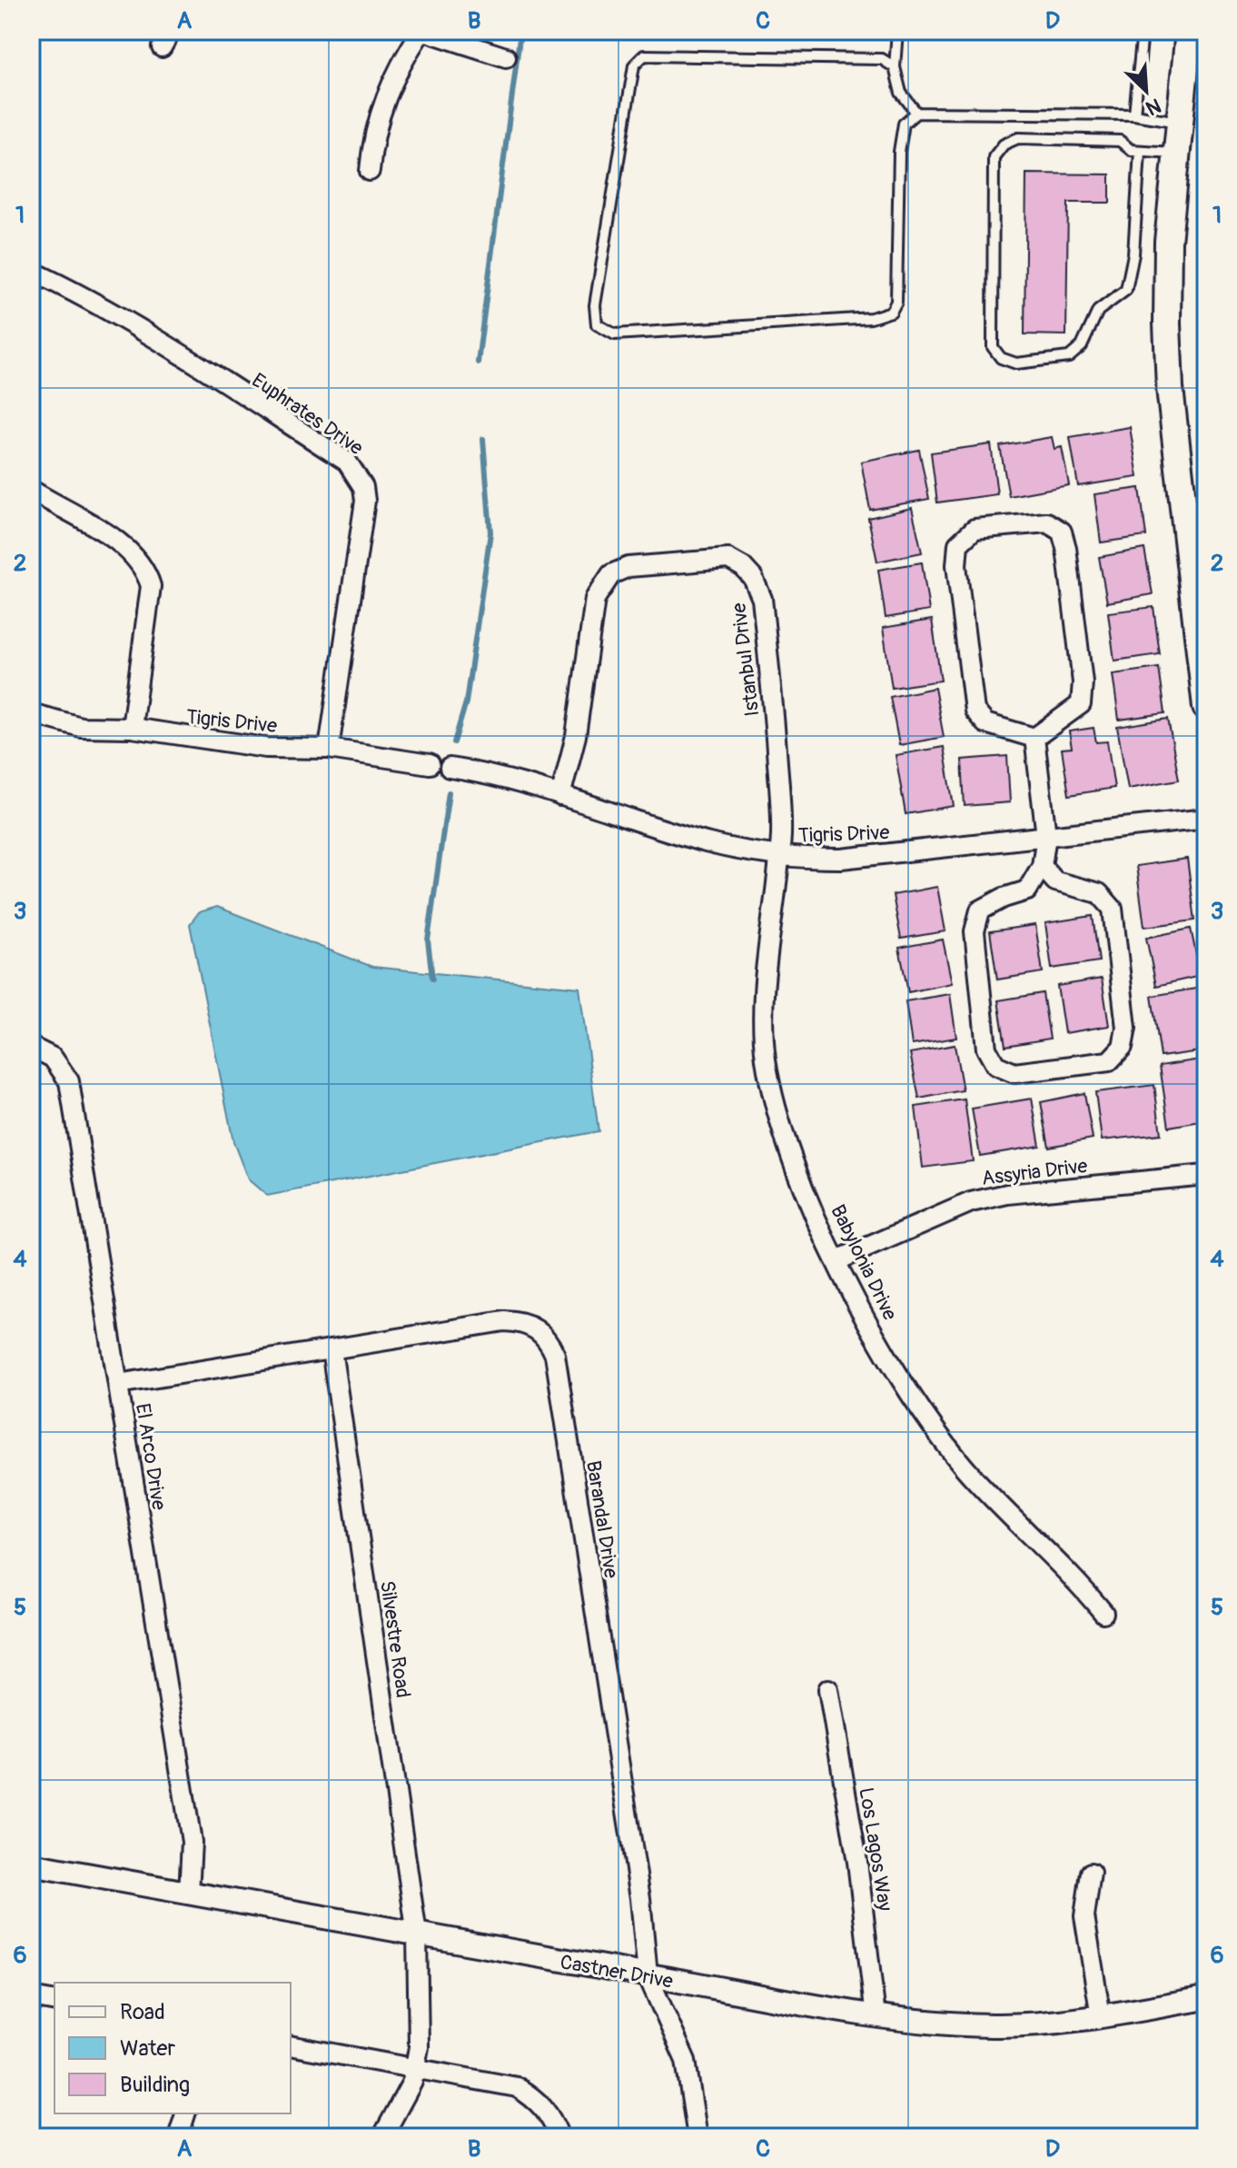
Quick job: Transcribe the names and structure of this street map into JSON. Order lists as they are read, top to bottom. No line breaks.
{"streets":{"street":["Euphrates Drive","Istanbul Drive","Tigris Drive","Assyria Drive","Babylonia Drive","El Arco Drive","Barandal Drive","Silvestre Road","Los Lagos Way","Castner Drive"]},"crossings":[["Euphrates Drive","Tigris Drive"],["Istanbul Drive","Tigris Drive"],["Istanbul Drive","Babylonia Drive"],["Tigris Drive","Babylonia Drive"],["Assyria Drive","Babylonia Drive"],["El Arco Drive","Barandal Drive"],["El Arco Drive","Castner Drive"],["Barandal Drive","Silvestre Road"],["Barandal Drive","Castner Drive"],["Silvestre Road","Castner Drive"],["Los Lagos Way","Castner Drive"]],"legend":["Road","Water","Building"],"north":"bottom right","grid":{"columns":["A","B","C","D"],"rows":["1","2","3","4","5","6"]}}
